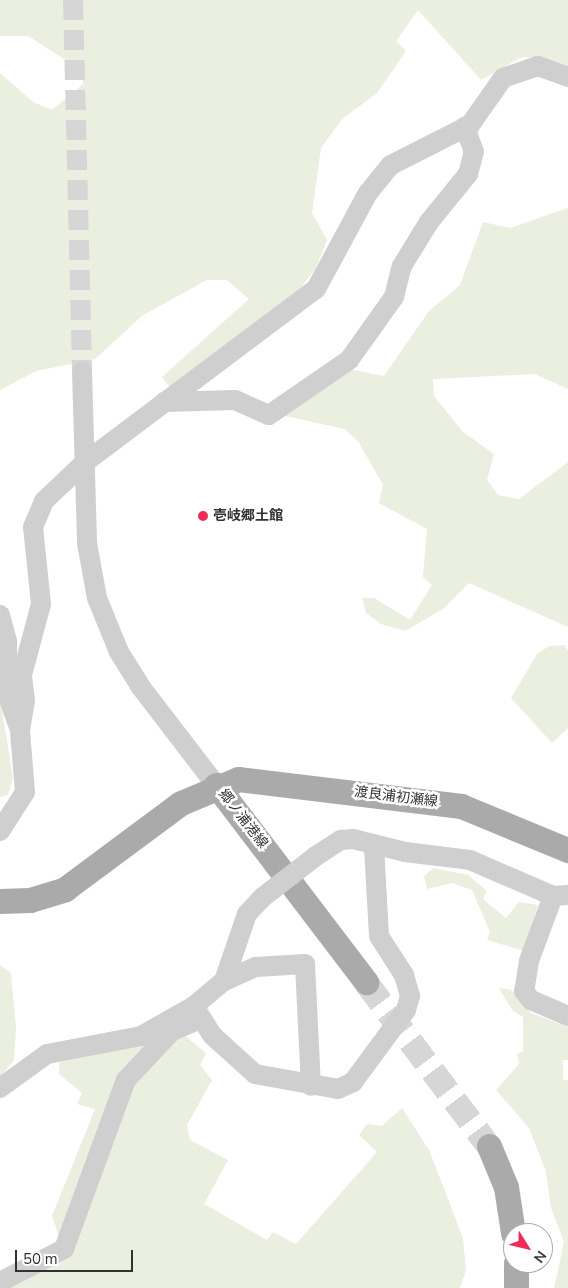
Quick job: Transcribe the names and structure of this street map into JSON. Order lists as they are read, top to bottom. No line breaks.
{"streets":{"main road":["渡良浦初瀬線","郷ノ浦港線"]},"crossings":[["渡良浦初瀬線","郷ノ浦港線"]],"places":["壱岐郷土館"],"scale_bar":"50 m","north":"bottom right"}
